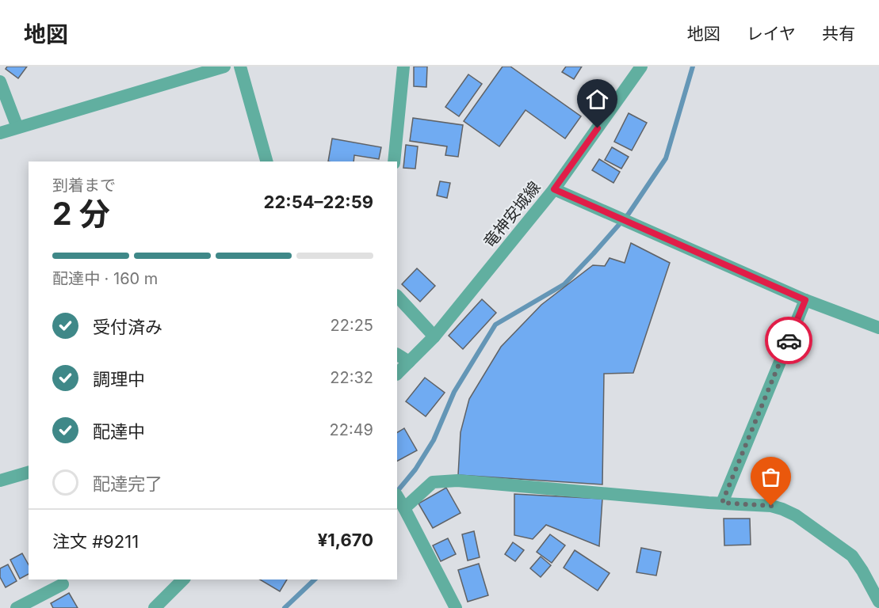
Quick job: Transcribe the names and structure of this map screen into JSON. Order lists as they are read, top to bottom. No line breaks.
{"streets":{"street":["竜神安城線"]},"page":{"header":"地図","nav":["地図","レイヤ","共有"],"heading":["2 分","到着まで","22:54–22:59"],"panel":["注文 #9211","¥1,670"],"bar":"配達中 · 160 m","list":[["受付済み","22:25"],["調理中","22:32"],["配達中","22:49"],"配達完了"]}}
